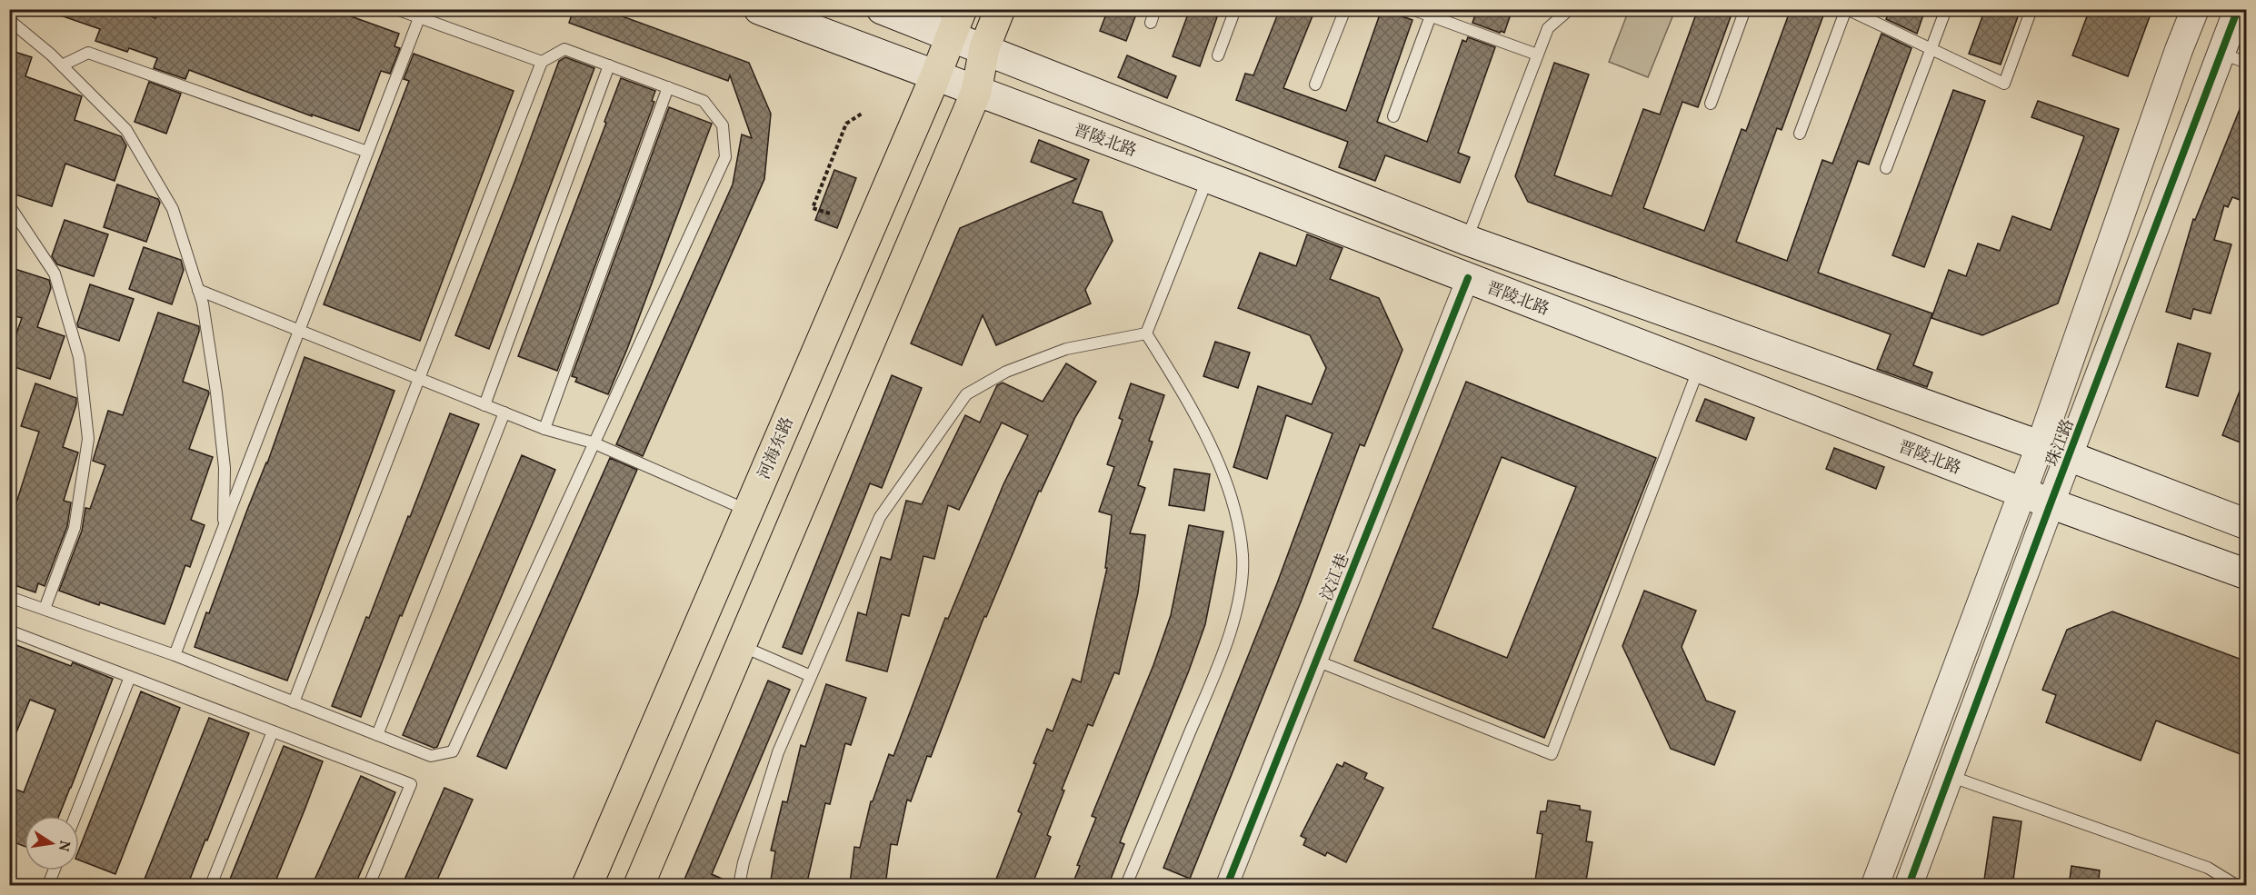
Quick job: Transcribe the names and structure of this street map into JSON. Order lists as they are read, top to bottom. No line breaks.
{"streets":{"main road":["晋陵北路","河海东路"],"street":["珠江路","汶江巷"]},"crossings":[["晋陵北路","珠江路"],["晋陵北路","河海东路"],["晋陵北路","汶江巷"]],"north":"right"}
